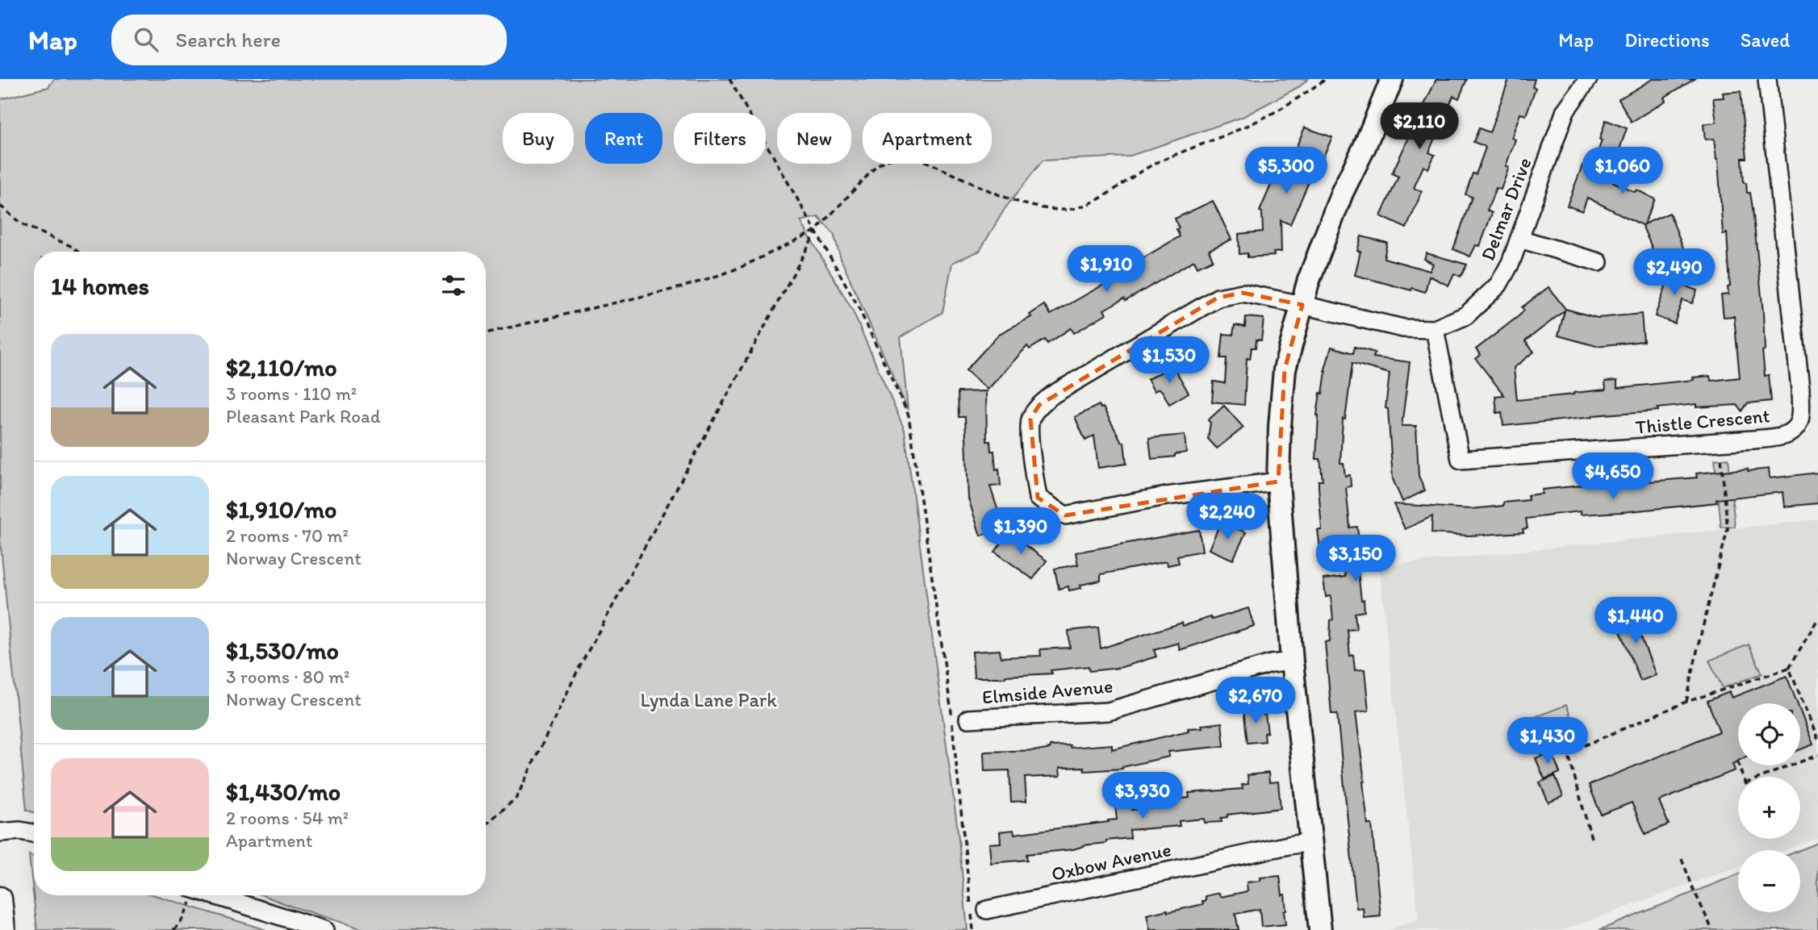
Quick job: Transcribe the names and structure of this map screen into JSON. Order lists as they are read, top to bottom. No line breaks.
{"streets":{"street":["Delmar Drive","Thistle Crescent","Elmside Avenue","Oxbow Avenue"]},"crossings":[["Delmar Drive","Thistle Crescent"]],"parks":["Lynda Lane Park"],"page":{"header":"Map","search":"Search here","nav":["Map","Directions","Saved"],"price":["$2,110","$5,300","$1,060","$1,910","$2,490","$1,530","$4,650","$2,240","$1,390","$3,150","$1,440","$2,670","$1,430","$3,930"],"chip":["Buy","Rent","Filters","New","Apartment"],"heading":"14 homes","list":[{"name":"$2,110/mo","note":"3 rooms · 110 m² · Pleasant Park Road"},{"name":"$1,910/mo","note":"2 rooms · 70 m² · Norway Crescent"},{"name":"$1,530/mo","note":"3 rooms · 80 m² · Norway Crescent"},{"name":"$1,430/mo","note":"2 rooms · 54 m² · Apartment"}],"map_buttons":["+","−"]}}
